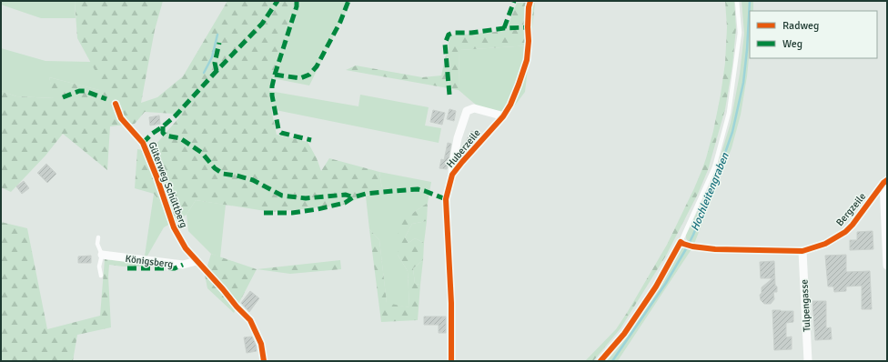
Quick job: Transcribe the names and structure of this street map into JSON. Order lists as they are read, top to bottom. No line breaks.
{"streets":{"street":["Huberzeile","Güterweg Schüttberg","Bergzeile","Königsberg","Tulpengasse"]},"crossings":[["Güterweg Schüttberg","Königsberg"],["Bergzeile","Tulpengasse"]],"water":["Hochleitengraben"],"legend":["Radweg","Weg"]}
